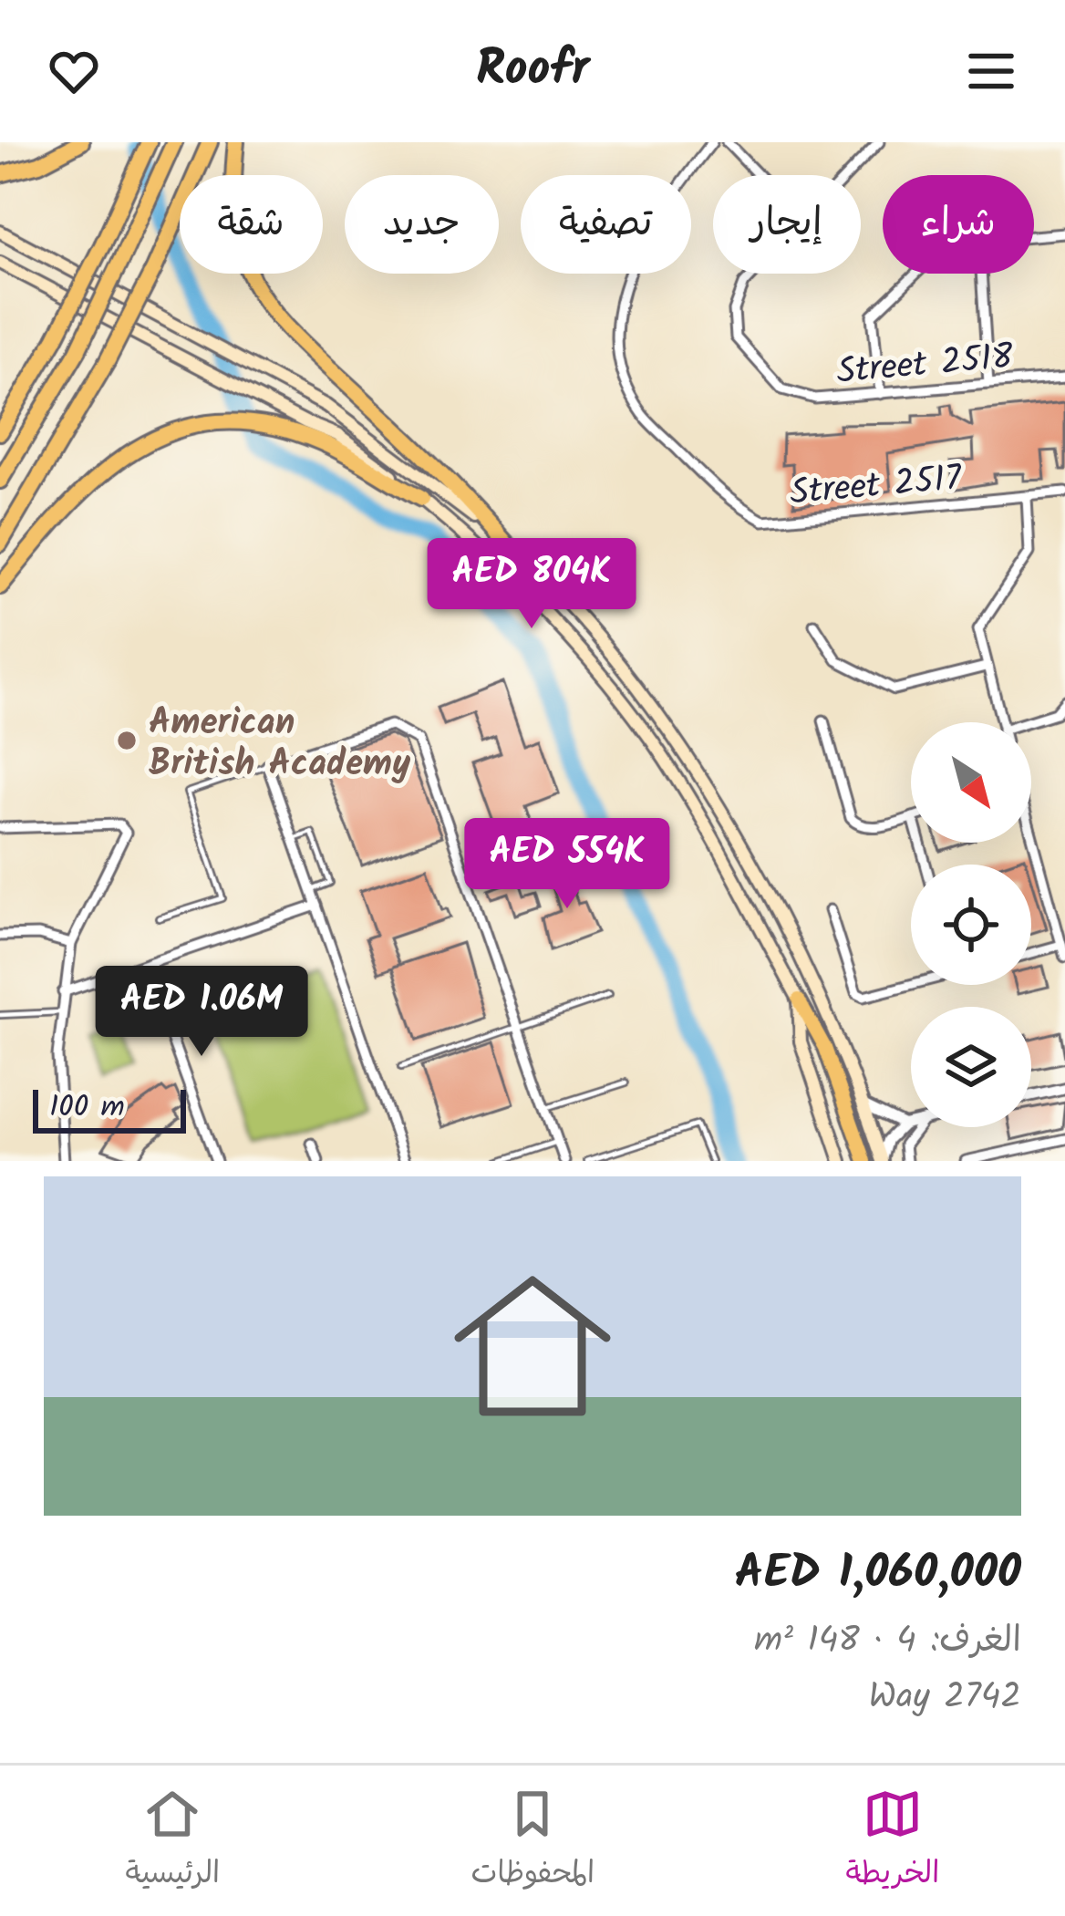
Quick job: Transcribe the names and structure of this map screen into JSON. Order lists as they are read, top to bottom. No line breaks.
{"streets":{"street":["Street 2518","Street 2517"]},"places":["American British Academy"],"scale_bar":"100 m","north":"bottom right","page":{"header":"Roofr","chip":["شراء","إيجار","تصفية","جديد","شقة"],"price":["AED 804K","AED 554K","AED 1.06M"],"scale":"100 m","list":[{"name":"AED 1,060,000","note":"الغرف: 4 · 148 m² · Way 2742"}],"tabs":["الخريطة","المحفوظات","الرئيسية"]}}
